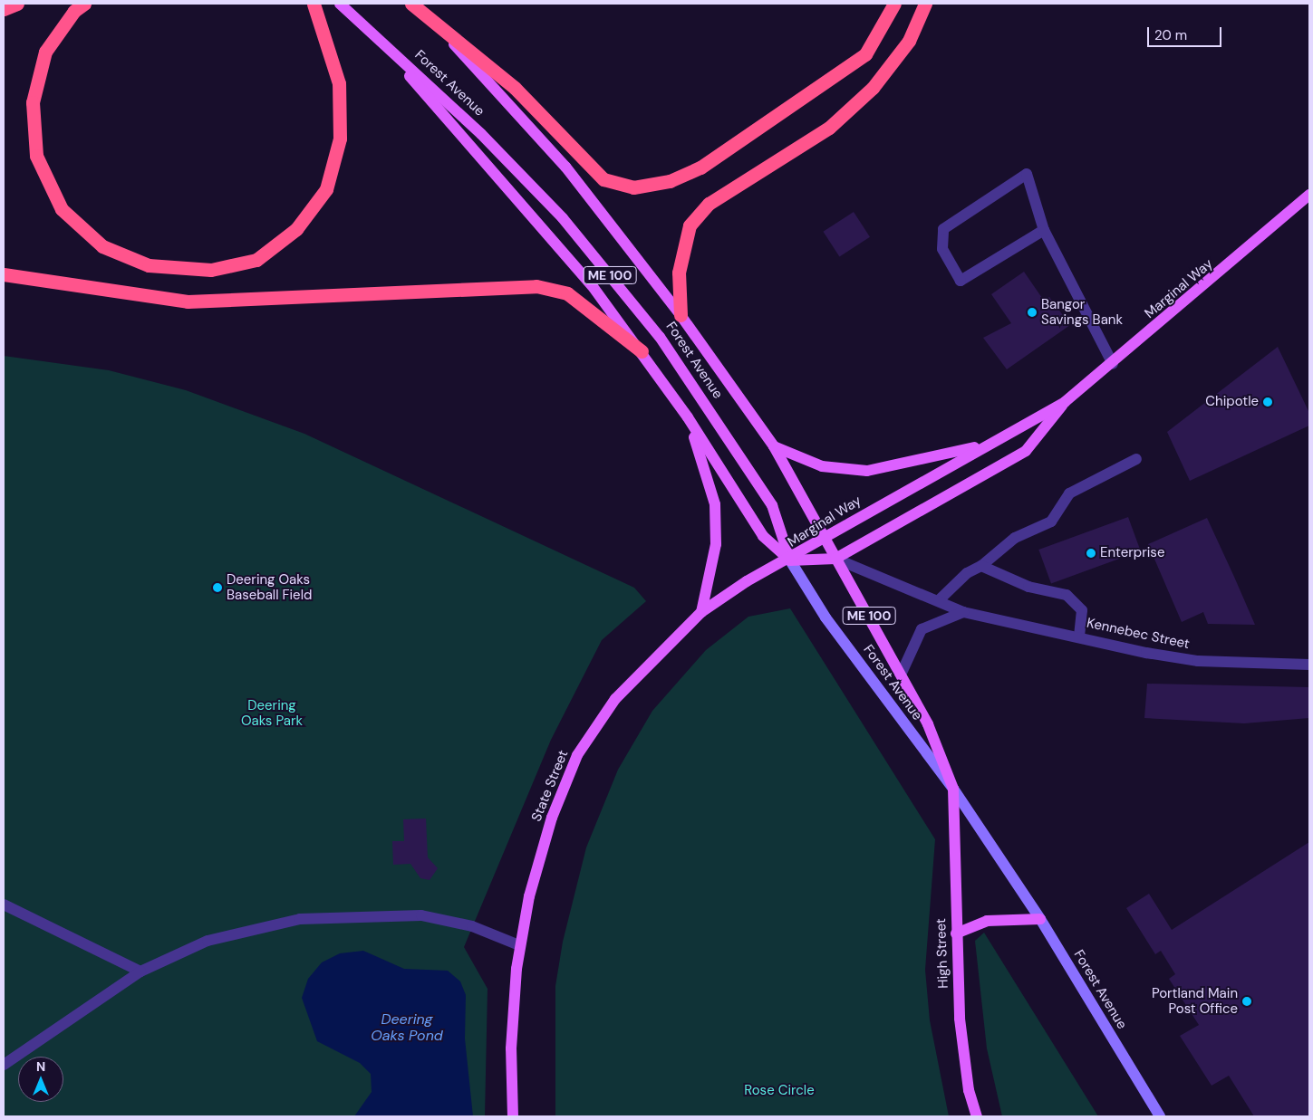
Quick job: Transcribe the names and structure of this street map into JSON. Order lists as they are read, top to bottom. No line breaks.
{"streets":{"highway":["Forest Avenue"],"main road":["ME 100","Marginal Way","State Street","High Street"],"street":["Kennebec Street"]},"crossings":[["Forest Avenue","Marginal Way"],["Forest Avenue","Kennebec Street"],["Forest Avenue","State Street"],["Forest Avenue","High Street"],["Marginal Way","Kennebec Street"],["Marginal Way","State Street"]],"water":["Deering Oaks Pond"],"parks":["Deering Oaks Park","Rose Circle"],"places":["Bangor Savings Bank","Chipotle","Enterprise","Deering Oaks Baseball Field","Portland Main Post Office"],"scale_bar":"20 m","north":"top"}
